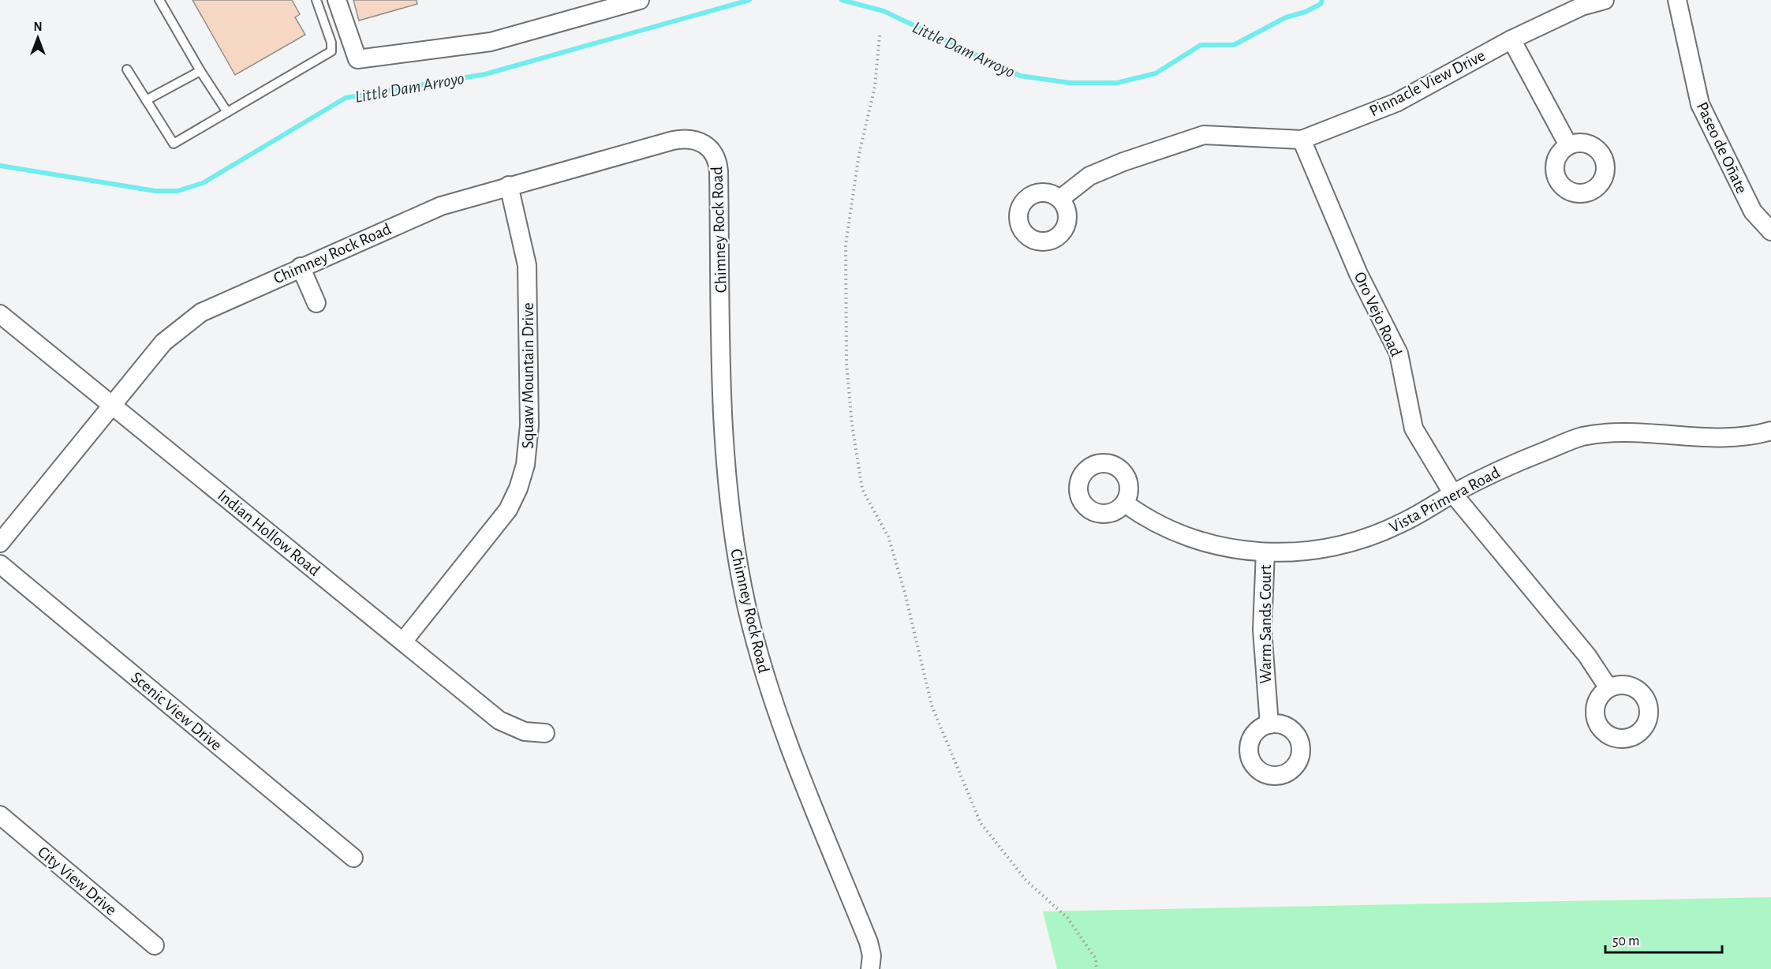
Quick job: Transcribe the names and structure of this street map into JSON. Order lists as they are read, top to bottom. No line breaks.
{"streets":{"street":["Pinnacle View Drive","Paseo de Oñate","Chimney Rock Road","Oro Vejo Road","Squaw Mountain Drive","Vista Primera Road","Indian Hollow Road","Warm Sands Court","Scenic View Drive","City View Drive"]},"crossings":[["Pinnacle View Drive","Oro Vejo Road"],["Chimney Rock Road","Squaw Mountain Drive"],["Chimney Rock Road","Indian Hollow Road"],["Oro Vejo Road","Vista Primera Road"],["Squaw Mountain Drive","Indian Hollow Road"],["Vista Primera Road","Warm Sands Court"]],"water":["Little Dam Arroyo"],"scale_bar":"50 m","north":"top"}
